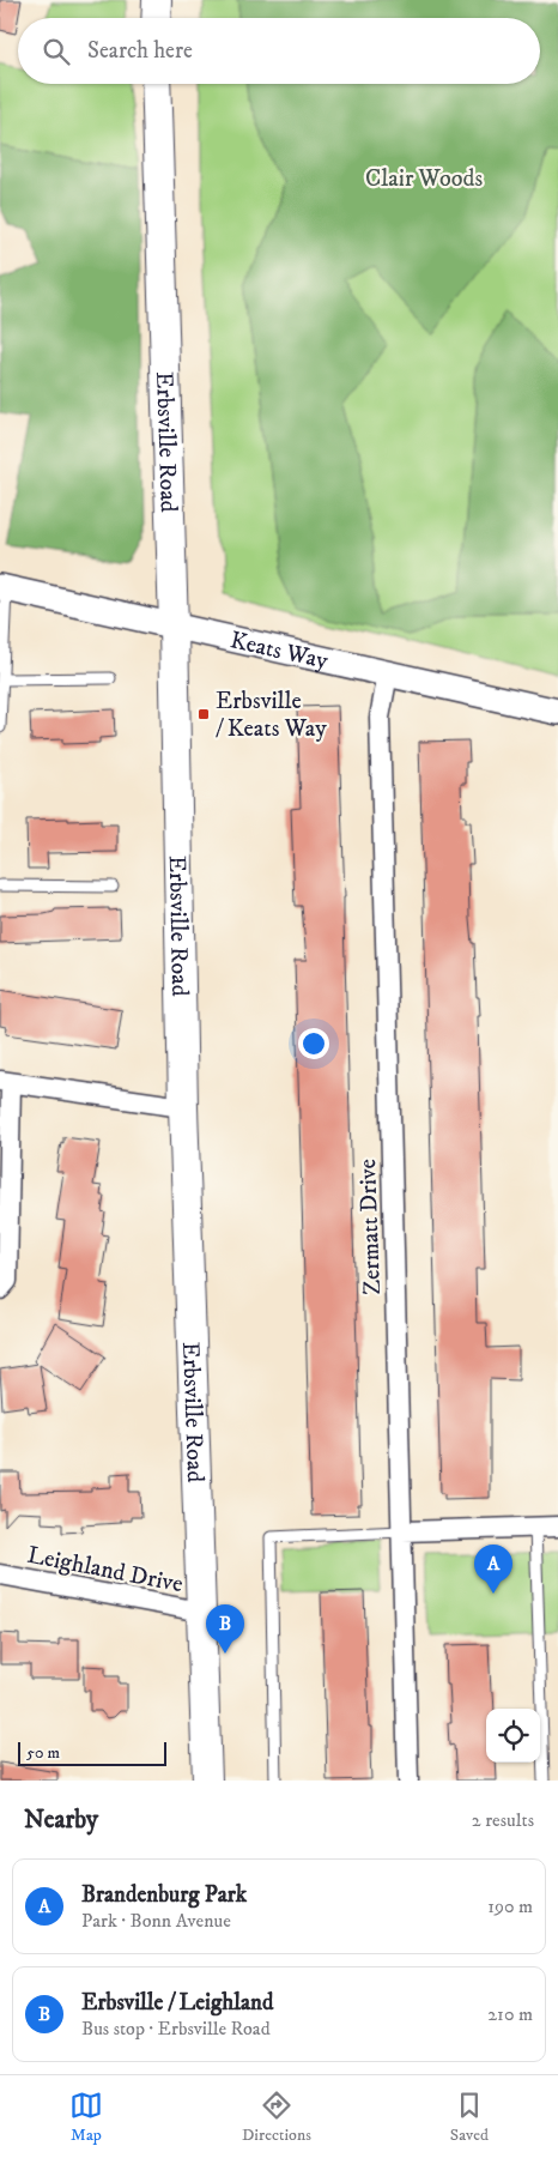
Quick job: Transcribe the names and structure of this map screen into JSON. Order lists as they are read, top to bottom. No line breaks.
{"streets":{"main road":["Erbsville Road"],"street":["Keats Way","Zermatt Drive","Leighland Drive"]},"crossings":[["Erbsville Road","Keats Way"],["Erbsville Road","Leighland Drive"],["Keats Way","Zermatt Drive"]],"parks":["Clair Woods"],"places":{"transit":["Erbsville / Keats Way"]},"scale_bar":"50 m","page":{"search":"Search here","pins":["A","B"],"scale":"50 m","heading":["Nearby","2 results"],"list":[{"mark":"A","name":"Brandenburg Park","note":"Park · Bonn Avenue","value":"190 m"},{"mark":"B","name":"Erbsville / Leighland","note":"Bus stop · Erbsville Road","value":"210 m"}],"nav":["Map","Directions","Saved"]}}
